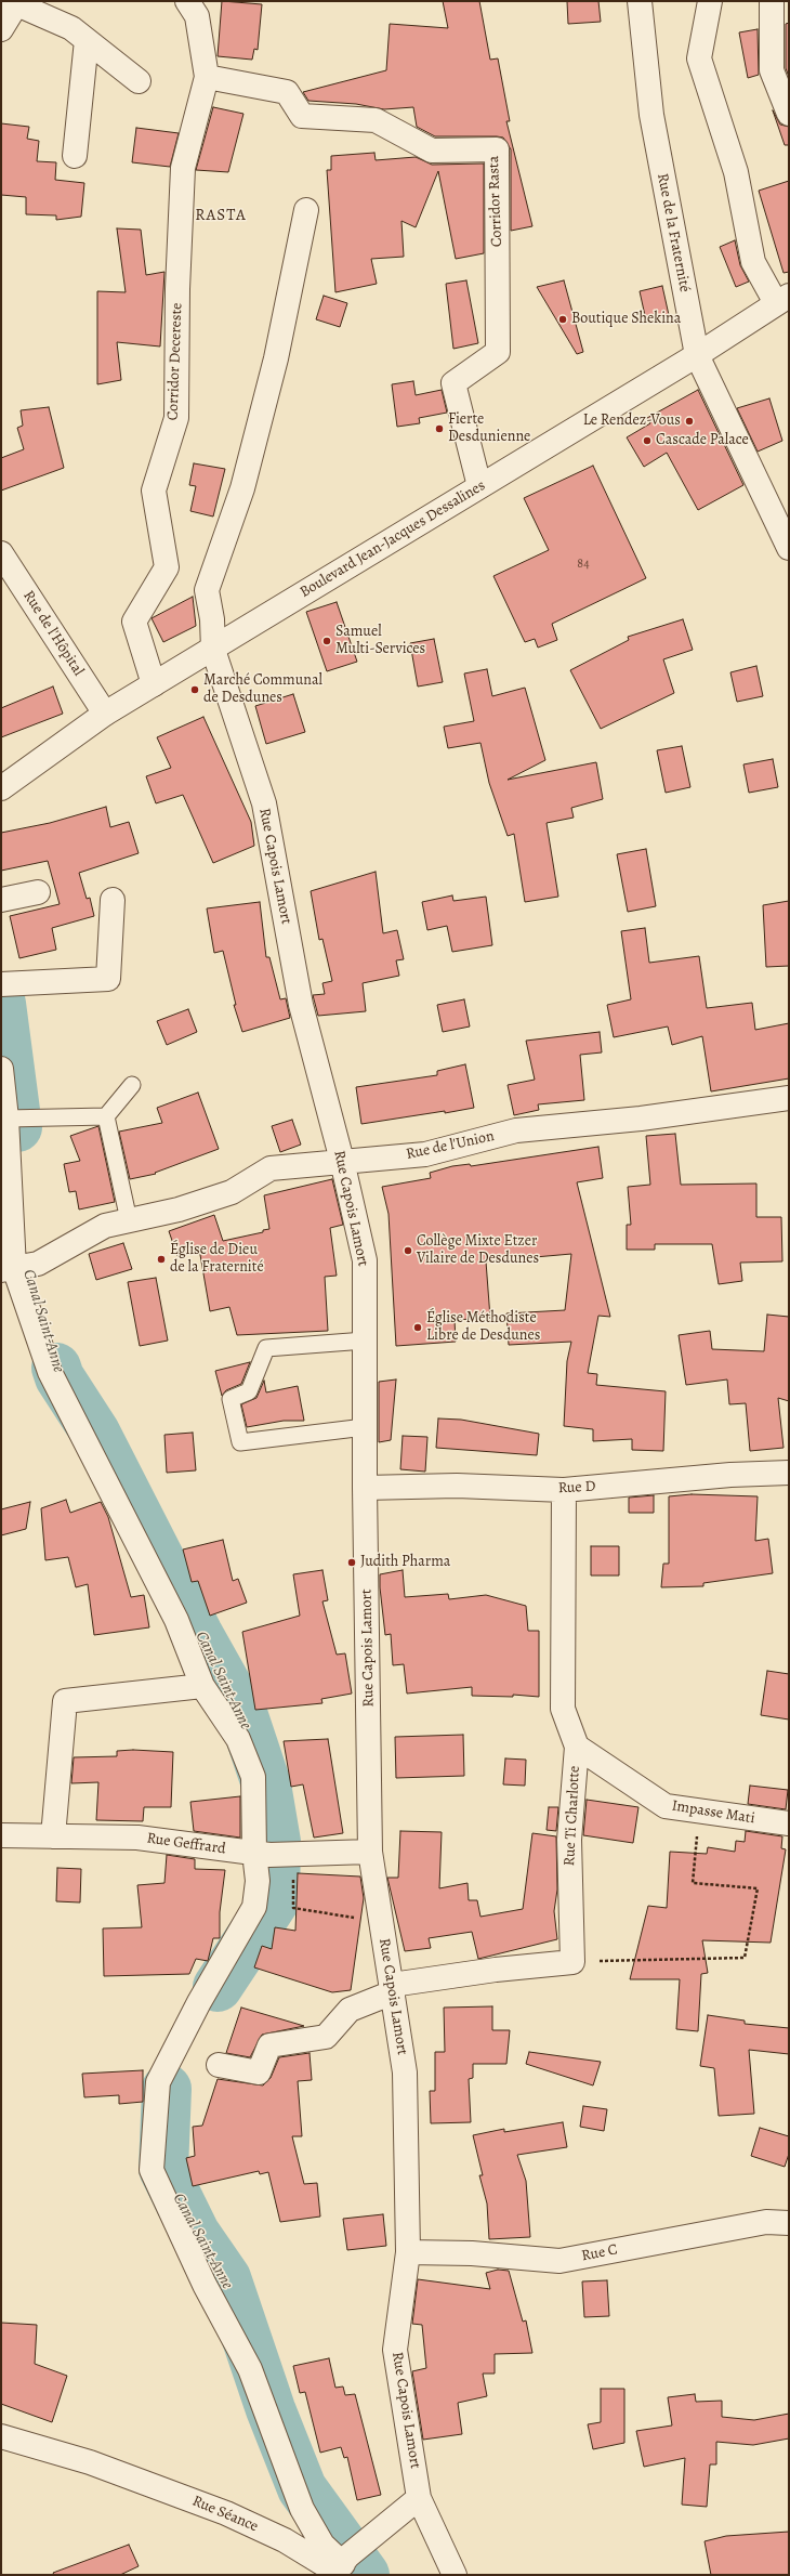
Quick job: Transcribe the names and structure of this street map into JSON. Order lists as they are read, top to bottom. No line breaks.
{"streets":{"street":["Corridor Rasta","Rue de la Fraternité","Corridor Decereste","Boulevard Jean-Jacques Dessalines","Rue de l'Hôpital","Rue Capois Lamort","Rue de l'Union","Rue D","Impasse Mati","Rue Ti Charlotte","Rue Geffrard","Rue C","Rue Séance"]},"crossings":[["Corridor Rasta","Corridor Decereste"],["Corridor Rasta","Boulevard Jean-Jacques Dessalines"],["Rue de la Fraternité","Boulevard Jean-Jacques Dessalines"],["Corridor Decereste","Boulevard Jean-Jacques Dessalines"],["Boulevard Jean-Jacques Dessalines","Rue de l'Hôpital"],["Boulevard Jean-Jacques Dessalines","Rue Capois Lamort"],["Rue Capois Lamort","Rue de l'Union"],["Rue Capois Lamort","Rue D"],["Rue Capois Lamort","Rue Geffrard"],["Rue Capois Lamort","Rue C"],["Rue D","Rue Ti Charlotte"],["Impasse Mati","Rue Ti Charlotte"]],"districts":["RASTA"],"water":["Canal Saint-Anne"],"places":["Boutique Shekina","Le Rendez-Vous","Fierte Desdunienne","Cascade Palace","Samuel Multi-Services","Marché Communal de Desdunes","Collège Mixte Etzer Vilaire de Desdunes","Église de Dieu de la Fraternité","Église Méthodiste Libre de Desdunes","Judith Pharma"],"house_numbers":["84"]}
